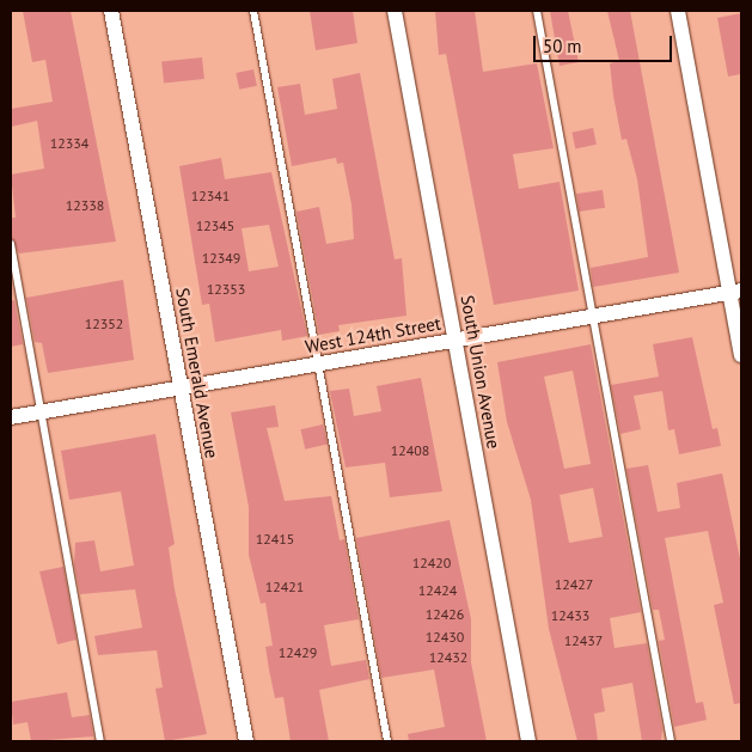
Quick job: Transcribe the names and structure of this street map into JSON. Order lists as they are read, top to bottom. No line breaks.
{"streets":{"street":["West 124th Street","South Union Avenue","South Emerald Avenue"]},"crossings":[["West 124th Street","South Union Avenue"],["West 124th Street","South Emerald Avenue"]],"house_numbers":["12334","12341","12338","12345","12349","12353","12352","12408","12415","12420","12427","12421","12424","12426","12433","12430","12437","12429","12432"],"scale_bar":"50 m"}
